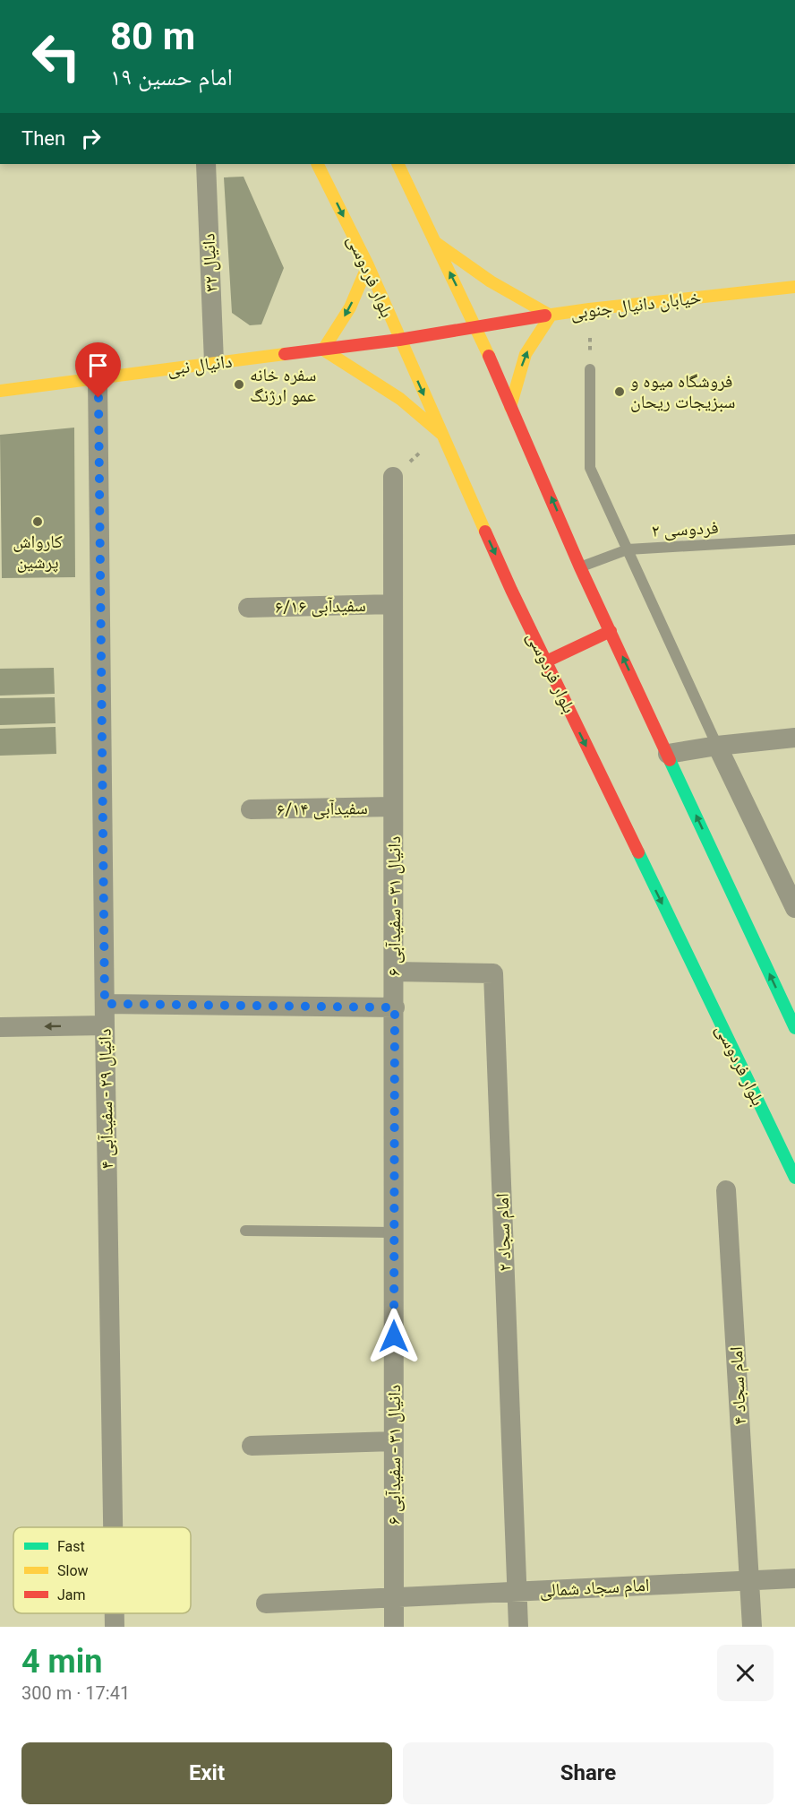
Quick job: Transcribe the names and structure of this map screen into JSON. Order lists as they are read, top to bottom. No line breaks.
{"streets":{"main road":["بلوار فردوسی","خیابان دانیال جنوبی","دانیال نبی"],"street":["دانیال ۳۲","سفیدآبی ۶/۱۶","سفیدآبی ۶/۱۴","دانیال ۳۱ - سفیدآبی ۶","دانیال ۲۹ - سفیدآبی ۴","امام سجاد ۲","امام سجاد ۴","امام سجاد شمالی"],"lane":["فردوسی ۲"]},"crossings":[["دانیال ۳۲","دانیال نبی"],["بلوار فردوسی","خیابان دانیال جنوبی"],["بلوار فردوسی","دانیال نبی"],["خیابان دانیال جنوبی","دانیال نبی"],["دانیال نبی","دانیال ۲۹ - سفیدآبی ۴"],["سفیدآبی ۶/۱۶","دانیال ۳۱ - سفیدآبی ۶"],["سفیدآبی ۶/۱۴","دانیال ۳۱ - سفیدآبی ۶"],["دانیال ۳۱ - سفیدآبی ۶","امام سجاد ۲"],["دانیال ۳۱ - سفیدآبی ۶","امام سجاد شمالی"],["امام سجاد ۲","امام سجاد شمالی"],["امام سجاد ۴","امام سجاد شمالی"]],"places":["سفره خانه عمو ارژنگ","فروشگاه میوه و سبزیجات ریحان","کارواش پرشین"],"legend":["Fast","Slow","Jam"],"page":{"turn":["80 m","امام حسین ۱۹"],"then":"Then","heading":["4 min","300 m · 17:41"],"buttons":["Exit","Share"]}}
